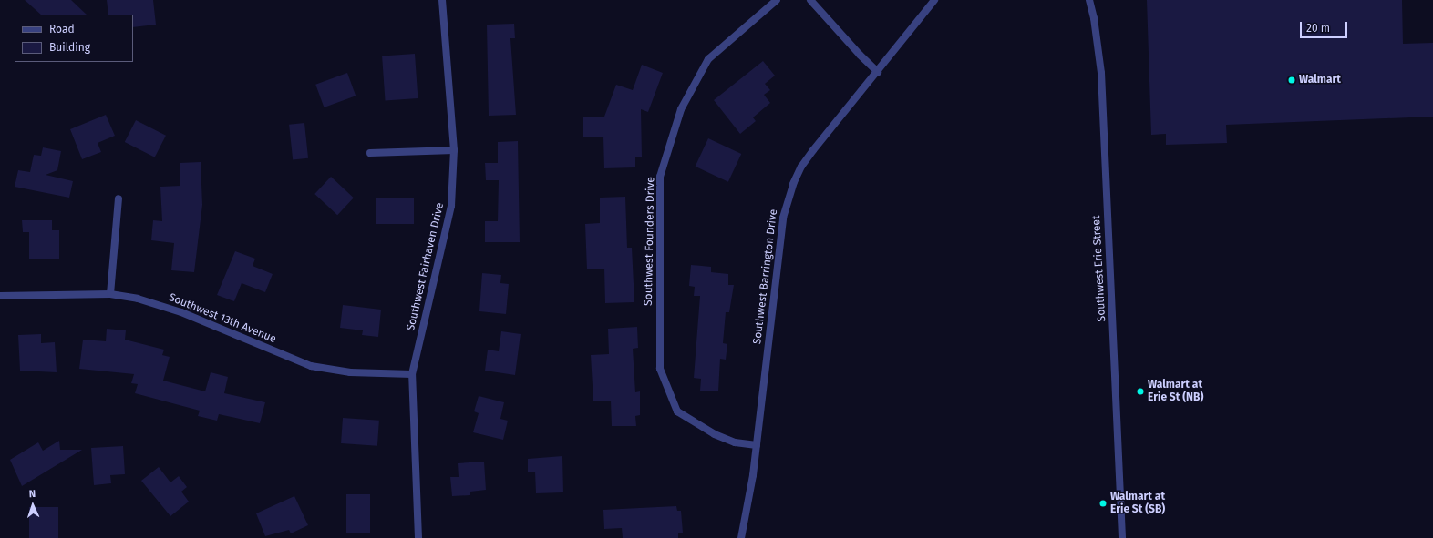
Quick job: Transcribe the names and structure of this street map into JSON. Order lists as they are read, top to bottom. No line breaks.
{"streets":{"street":["Southwest Founders Drive","Southwest Fairhaven Drive","Southwest Erie Street","Southwest Barrington Drive","Southwest 13th Avenue"]},"crossings":[["Southwest Founders Drive","Southwest Barrington Drive"],["Southwest Fairhaven Drive","Southwest 13th Avenue"]],"places":["Walmart","Walmart at Erie St (NB)","Walmart at Erie St (SB)"],"legend":["Road","Building"],"scale_bar":"20 m","north":"top"}
